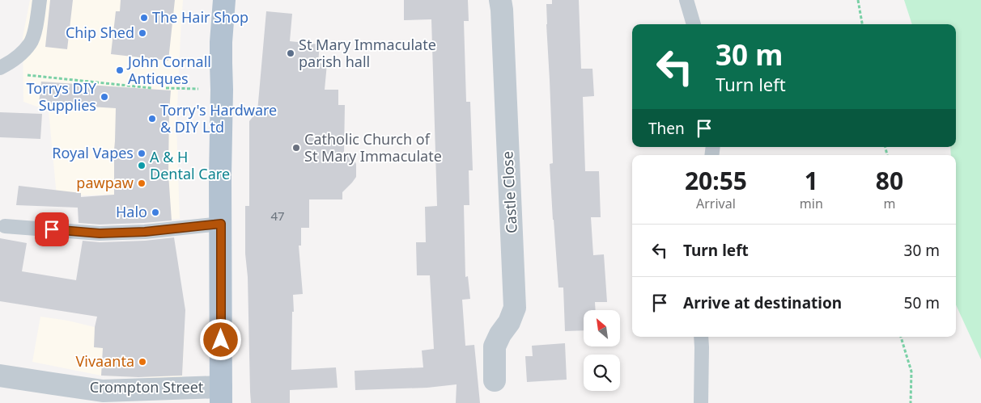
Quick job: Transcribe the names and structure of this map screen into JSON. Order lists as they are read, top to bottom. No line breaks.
{"streets":{"street":["Castle Close","Crompton Street"]},"places":["The Hair Shop","Chip Shed","St Mary Immaculate parish hall","John Cornall Antiques","Torrys DIY Supplies","Torry's Hardware & DIY Ltd","Catholic Church of St Mary Immaculate","Royal Vapes","A & H Dental Care","pawpaw","Halo","Vivaanta"],"house_numbers":["47"],"north":"top left","page":{"turn":["30 m","Turn left"],"then":"Then","eta":["20:55","Arrival","1","min","80","m"],"list":[{"name":"Turn left","value":"30 m"},{"name":"Arrive at destination","value":"50 m"}]}}
